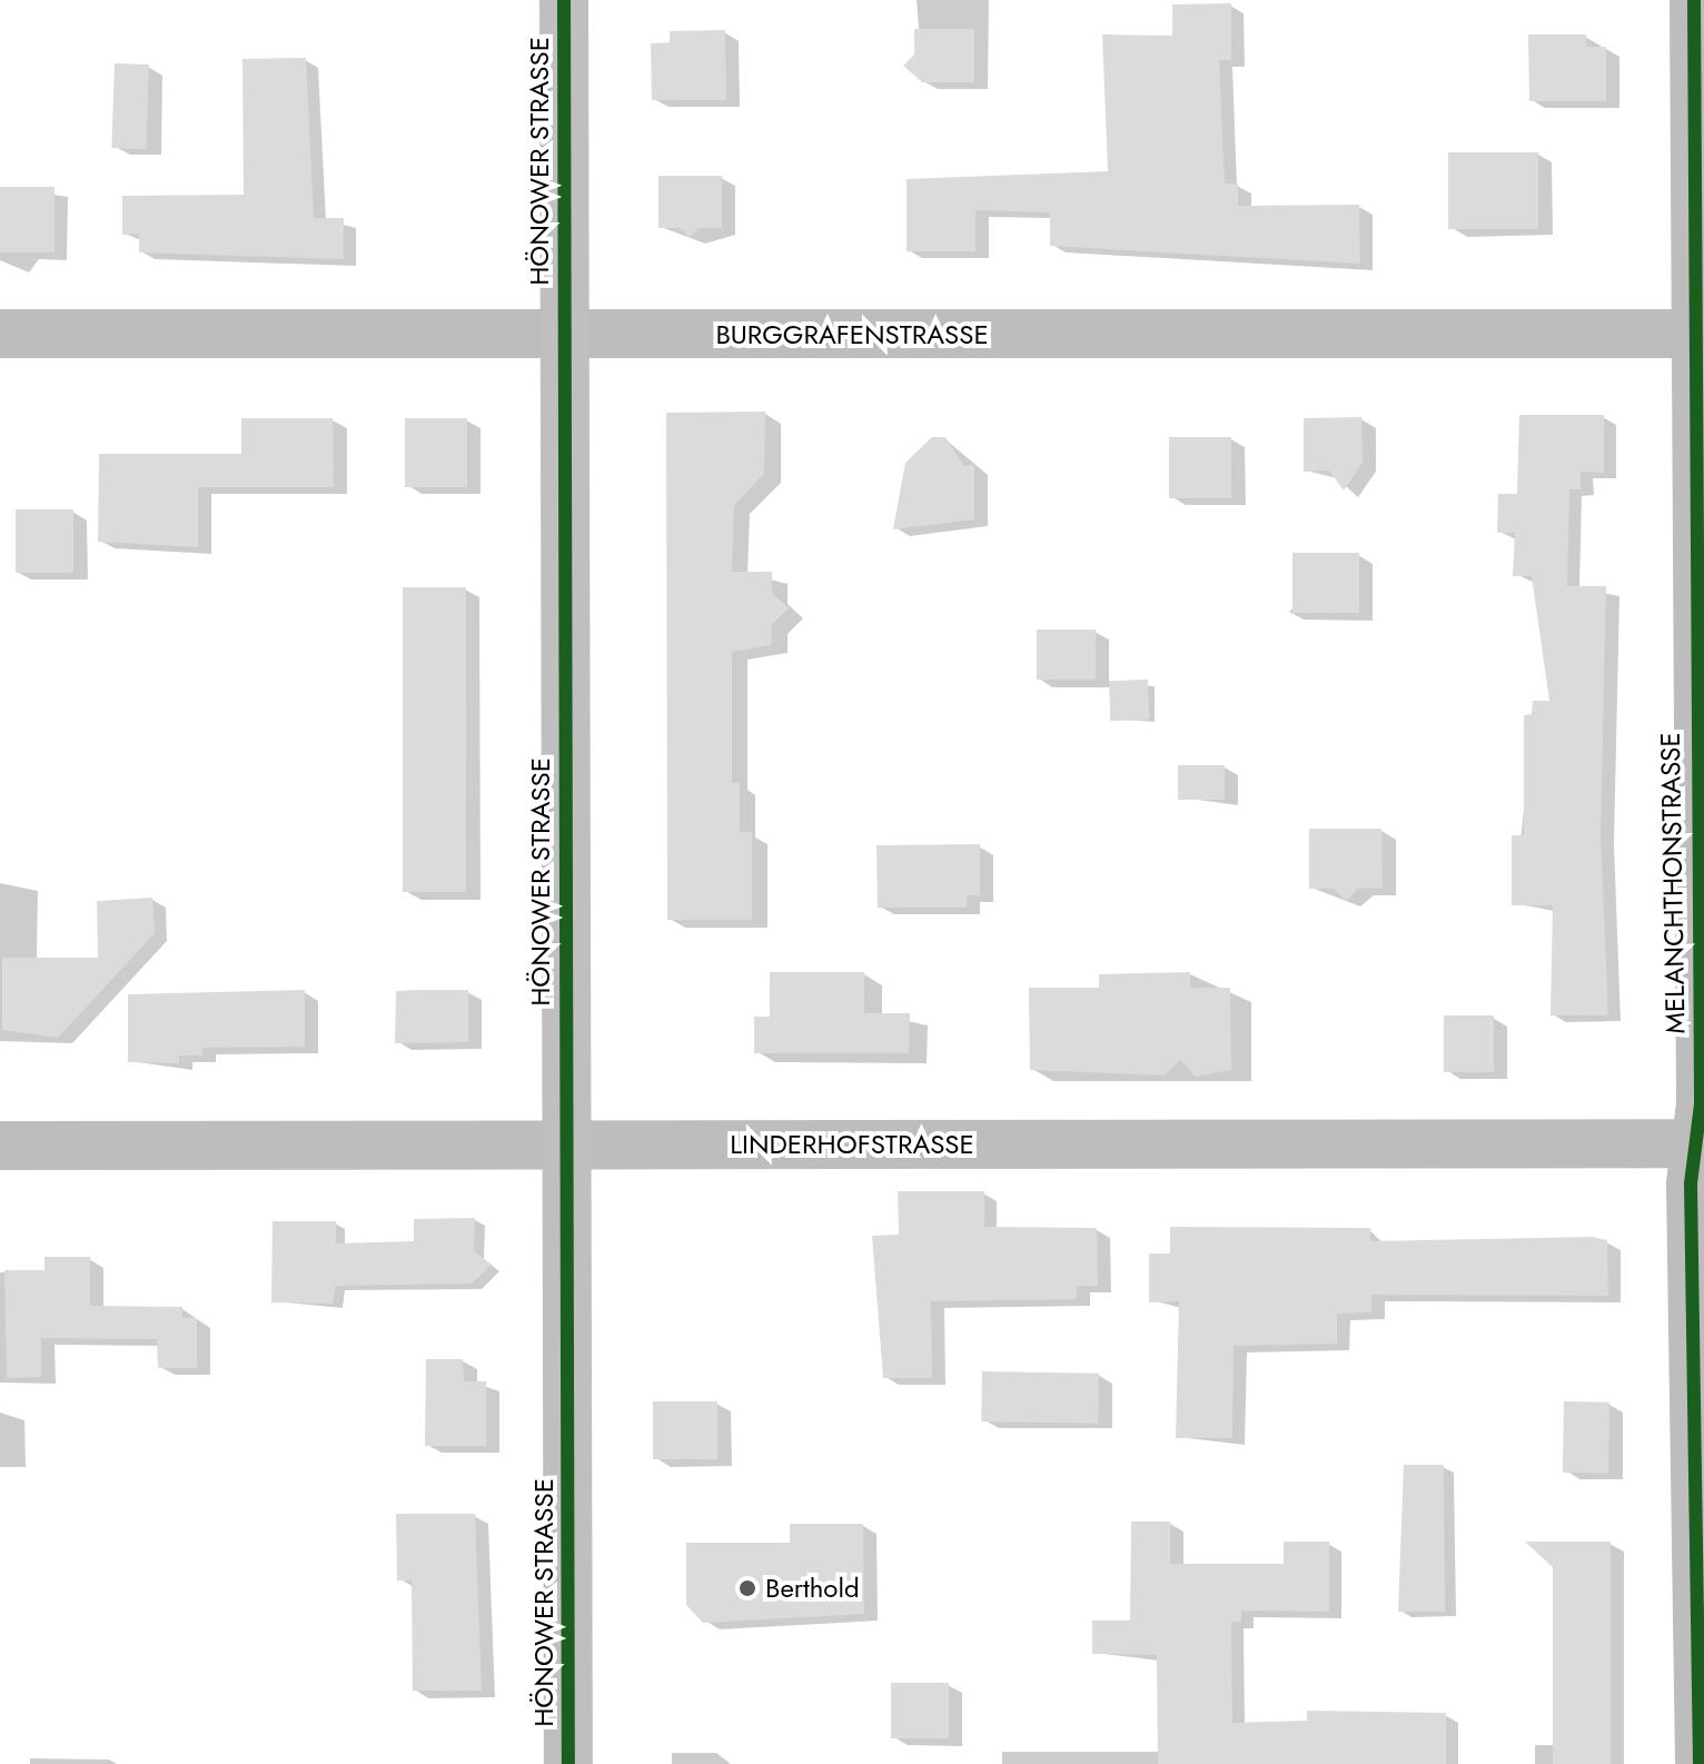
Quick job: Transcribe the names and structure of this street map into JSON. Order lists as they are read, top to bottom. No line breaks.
{"streets":{"main road":["HÖNOWER STRASSE"],"street":["BURGGRAFENSTRASSE","MELANCHTHONSTRASSE","LINDERHOFSTRASSE"]},"crossings":[["HÖNOWER STRASSE","BURGGRAFENSTRASSE"],["HÖNOWER STRASSE","LINDERHOFSTRASSE"],["BURGGRAFENSTRASSE","MELANCHTHONSTRASSE"],["MELANCHTHONSTRASSE","LINDERHOFSTRASSE"]],"places":["Berthold"]}
